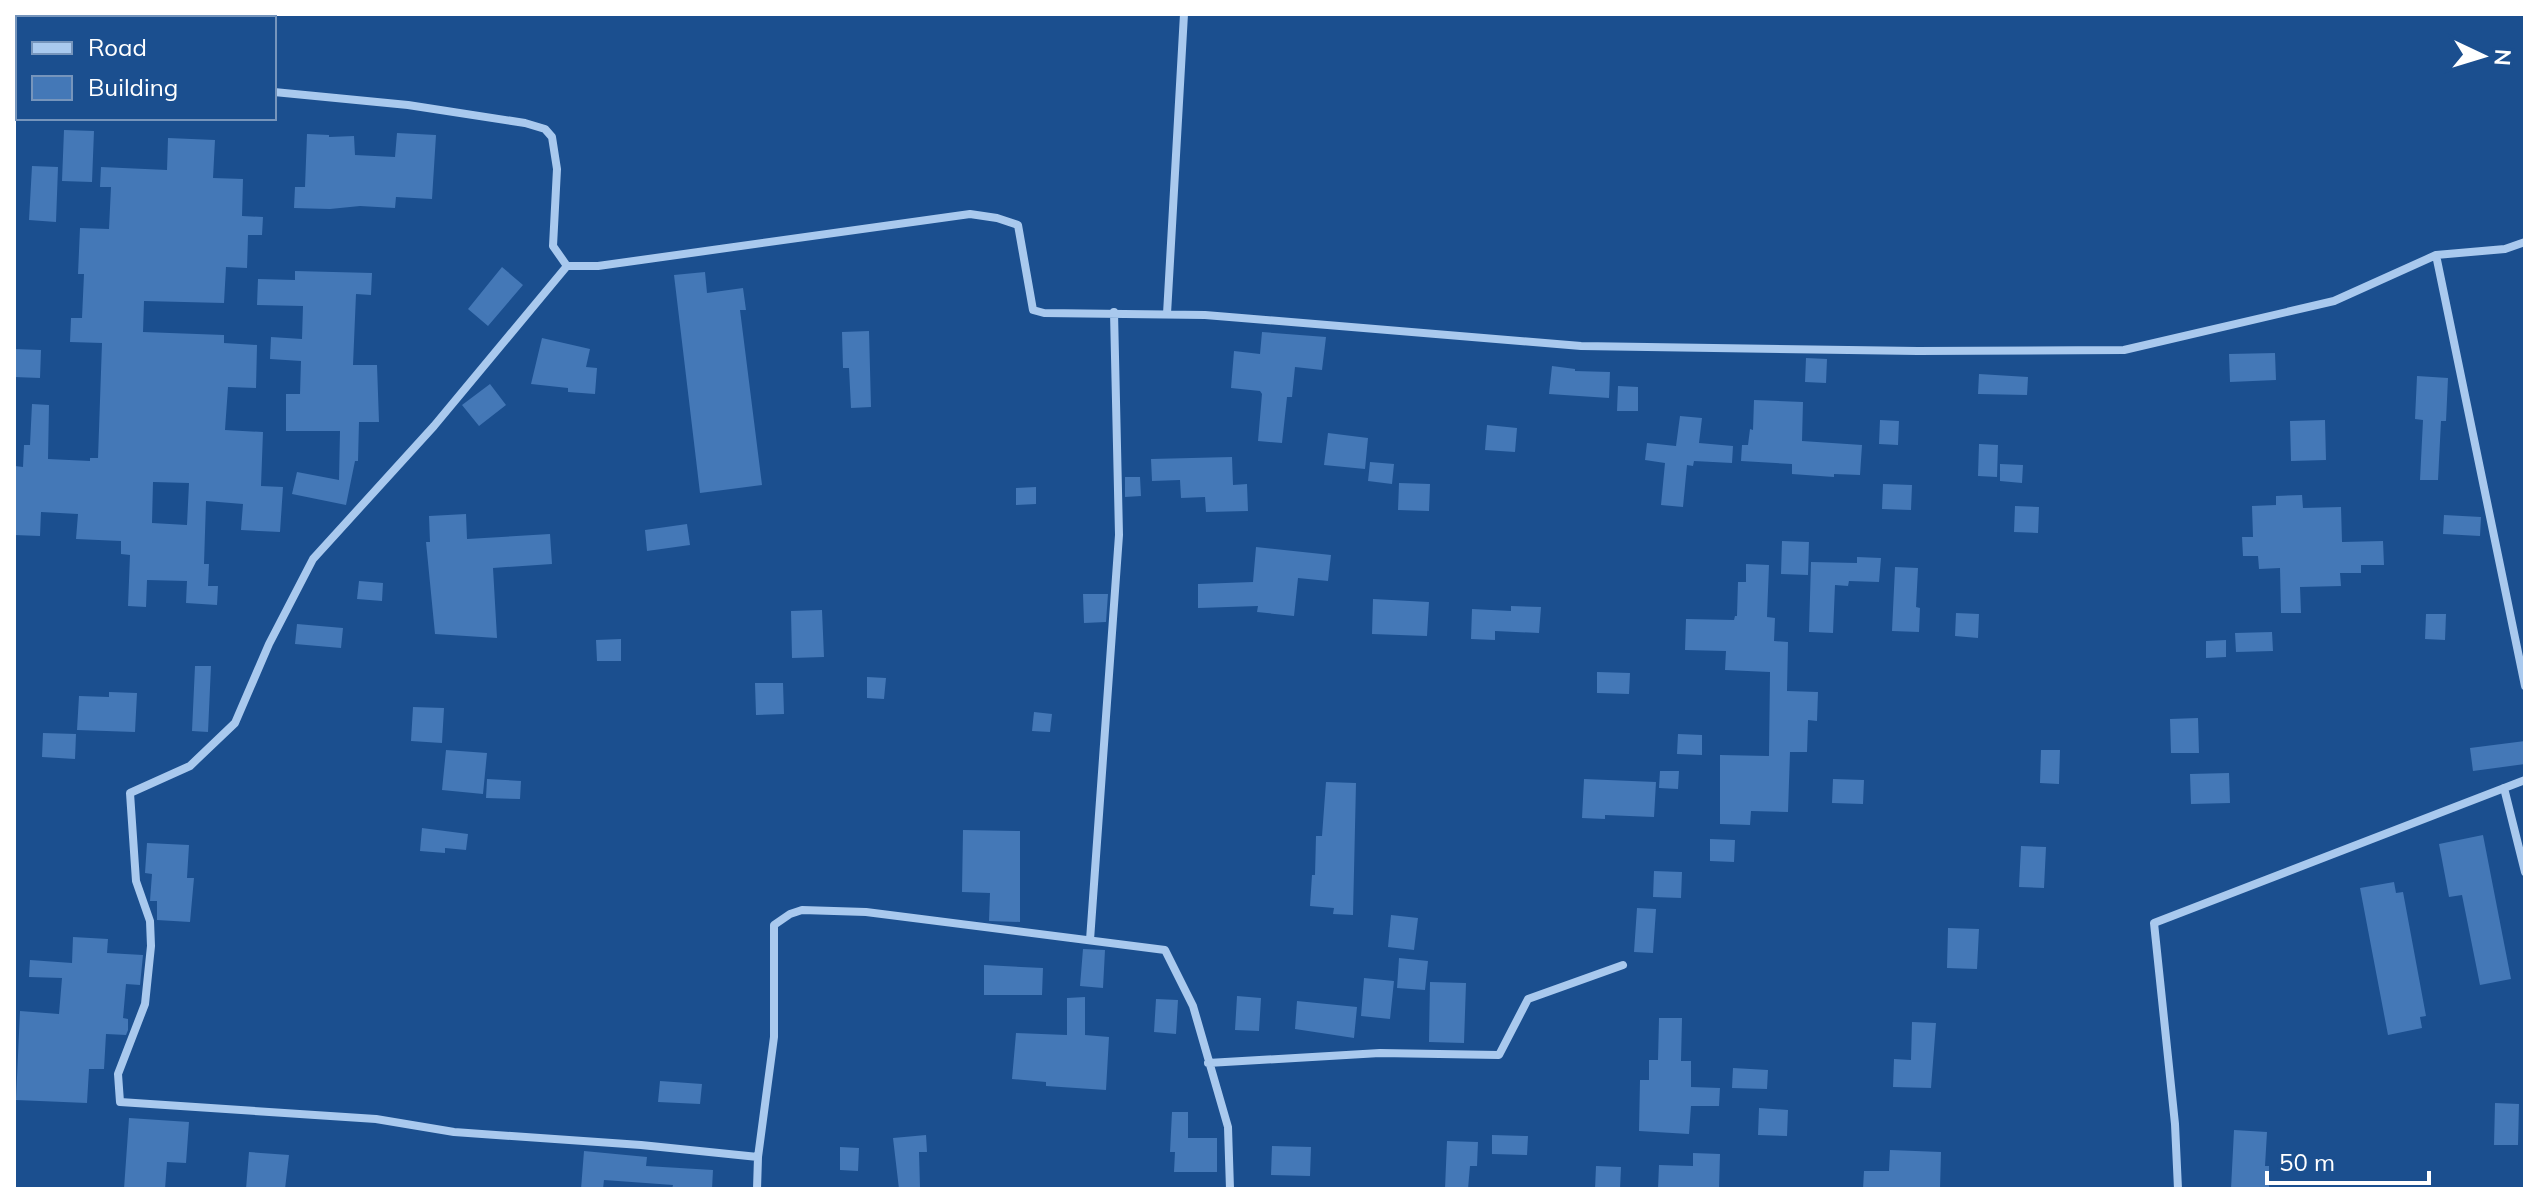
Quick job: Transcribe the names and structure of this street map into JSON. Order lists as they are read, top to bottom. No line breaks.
{"legend":["Road","Building"],"scale_bar":"50 m","north":"right"}
